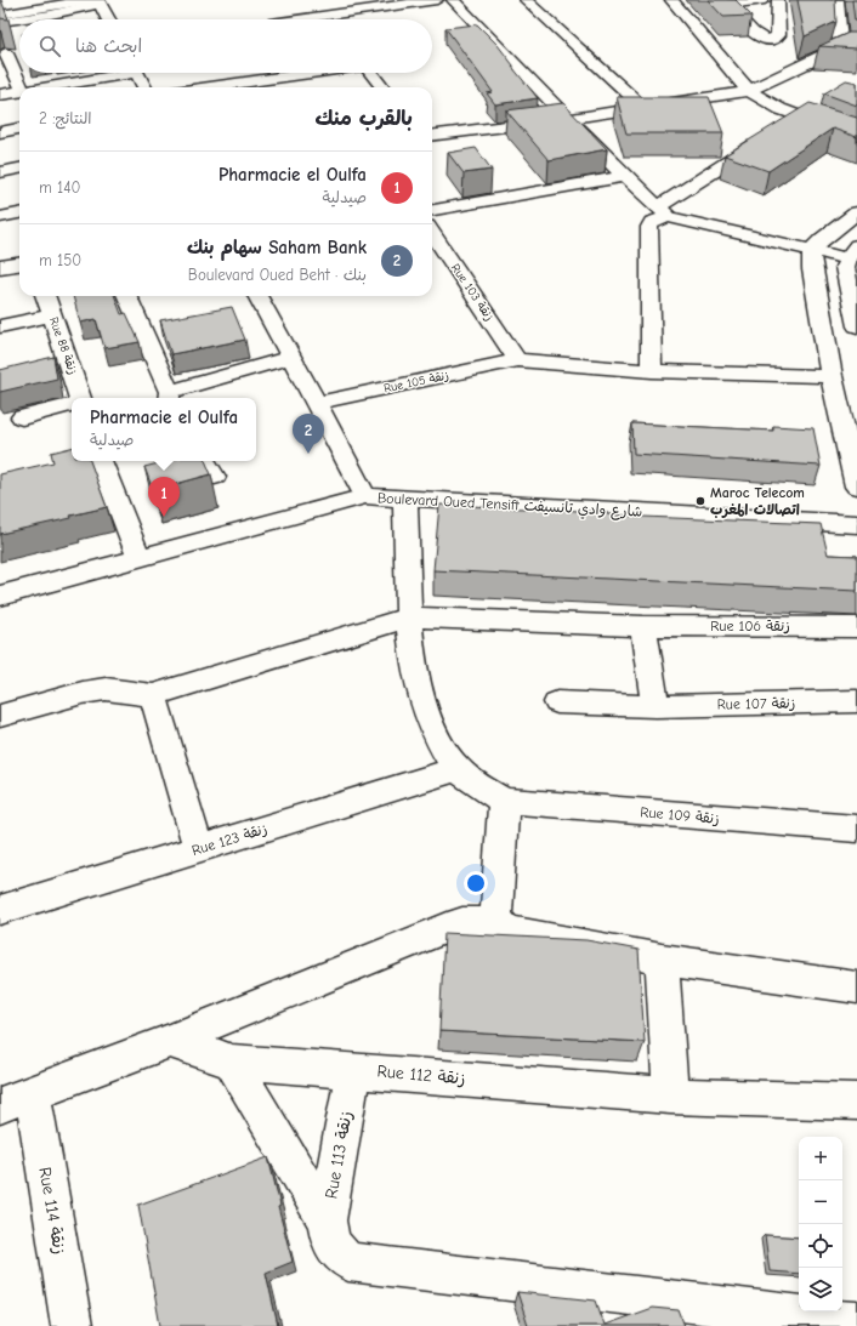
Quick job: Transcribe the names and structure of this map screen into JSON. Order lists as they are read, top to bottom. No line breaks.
{"streets":{"street":["Rue 103 زنقة","Rue 88 زنقة","Rue 105 زنقة","Boulevard Oued Tensift شارع وادي تانسيفت","Rue 106 زنقة","Rue 107 زنقة","Rue 109 زنقة","Rue 123 زنقة","Rue 112 زنقة","Rue 113 زنقة","Rue 114 زنقة"]},"crossings":[["Rue 103 زنقة","Rue 105 زنقة"],["Rue 112 زنقة","Rue 113 زنقة"]],"places":["Maroc Telecom اتصالات المغرب"],"page":{"search":"ابحث هنا","heading":["بالقرب منك","النتائج: 2"],"list":[{"mark":"1","name":"Pharmacie el Oulfa","note":"صيدلية","value":"140 m"},{"mark":"2","name":"Saham Bank سهام بنك","note":"بنك · Boulevard Oued Beht","value":"150 m"}],"popup":["Pharmacie el Oulfa","صيدلية"],"pins":["2","1"],"map_buttons":["+","−"]}}
